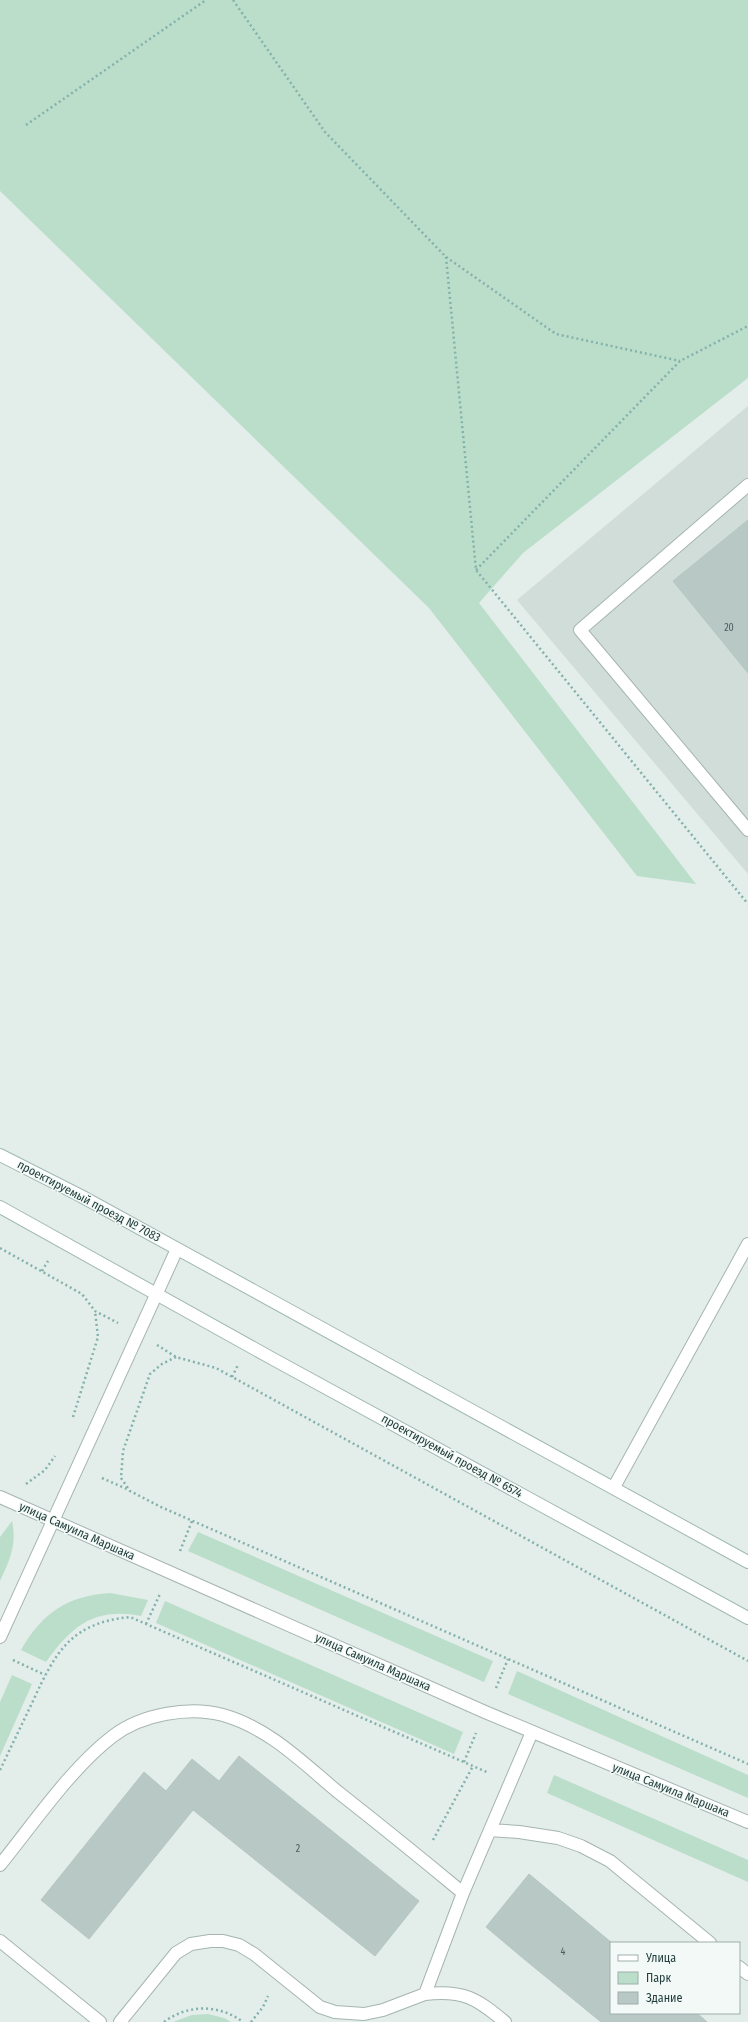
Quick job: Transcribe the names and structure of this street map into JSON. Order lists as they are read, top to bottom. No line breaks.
{"streets":{"main road":["проектируемый проезд № 7083","проектируемый проезд № 6574","улица Самуила Маршака"]},"house_numbers":["20","2","4"],"legend":["Улица","Парк","Здание"]}
